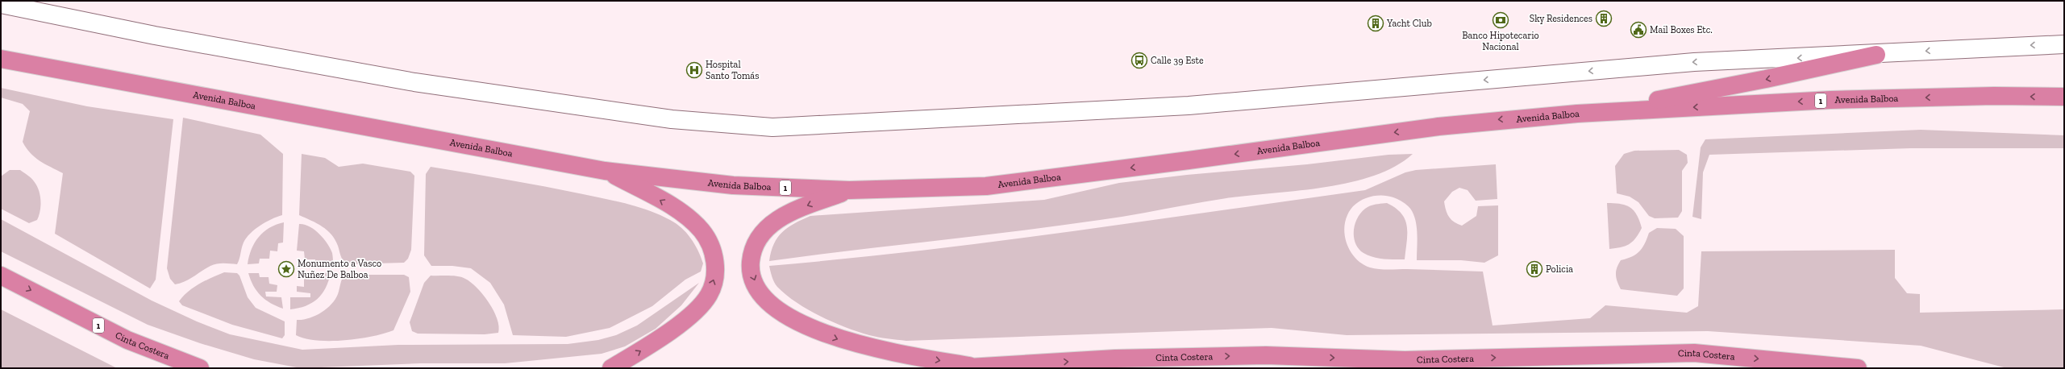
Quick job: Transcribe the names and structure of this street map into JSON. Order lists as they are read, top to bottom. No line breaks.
{"streets":{"highway":["Avenida Balboa","1","Cinta Costera"]},"one_way":["Avenida Balboa","Cinta Costera"],"places":{"building":["Sky Residences","Yacht Club","Policia"],"bank":["Banco Hipotecario Nacional"],"public building":["Mail Boxes Etc."],"bus stop":["Calle 39 Este"],"hospital":["Hospital Santo Tomás"],"place":["Monumento a Vasco Nuñez De Balboa"]}}
